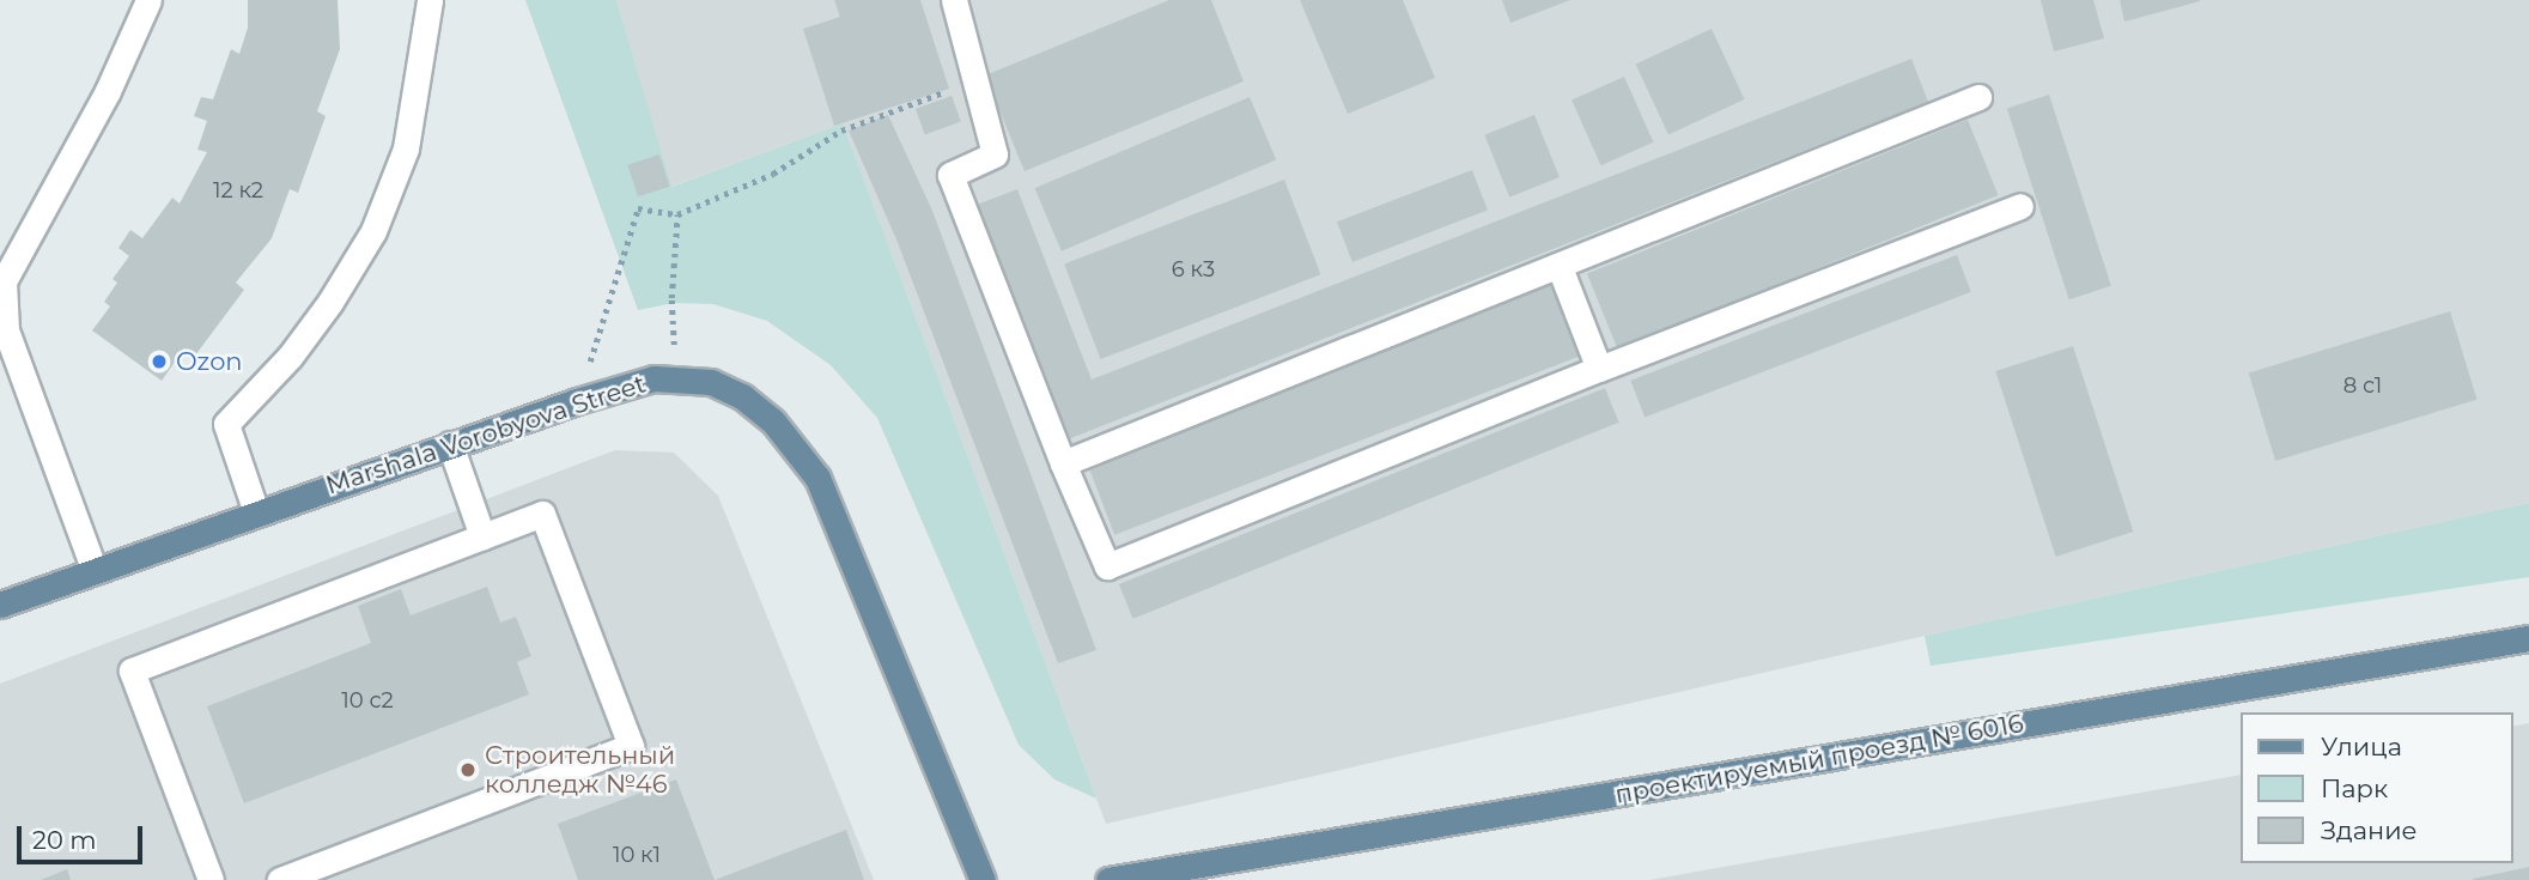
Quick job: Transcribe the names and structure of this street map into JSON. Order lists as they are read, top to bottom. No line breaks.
{"streets":{"main road":["Marshala Vorobyova Street","проектируемый проезд № 6016"]},"places":["Ozon","Строительный колледж №46"],"house_numbers":["12 к2","6 к3","8 с1","10 с2","10 к1"],"legend":["Улица","Парк","Здание"],"scale_bar":"20 m"}
